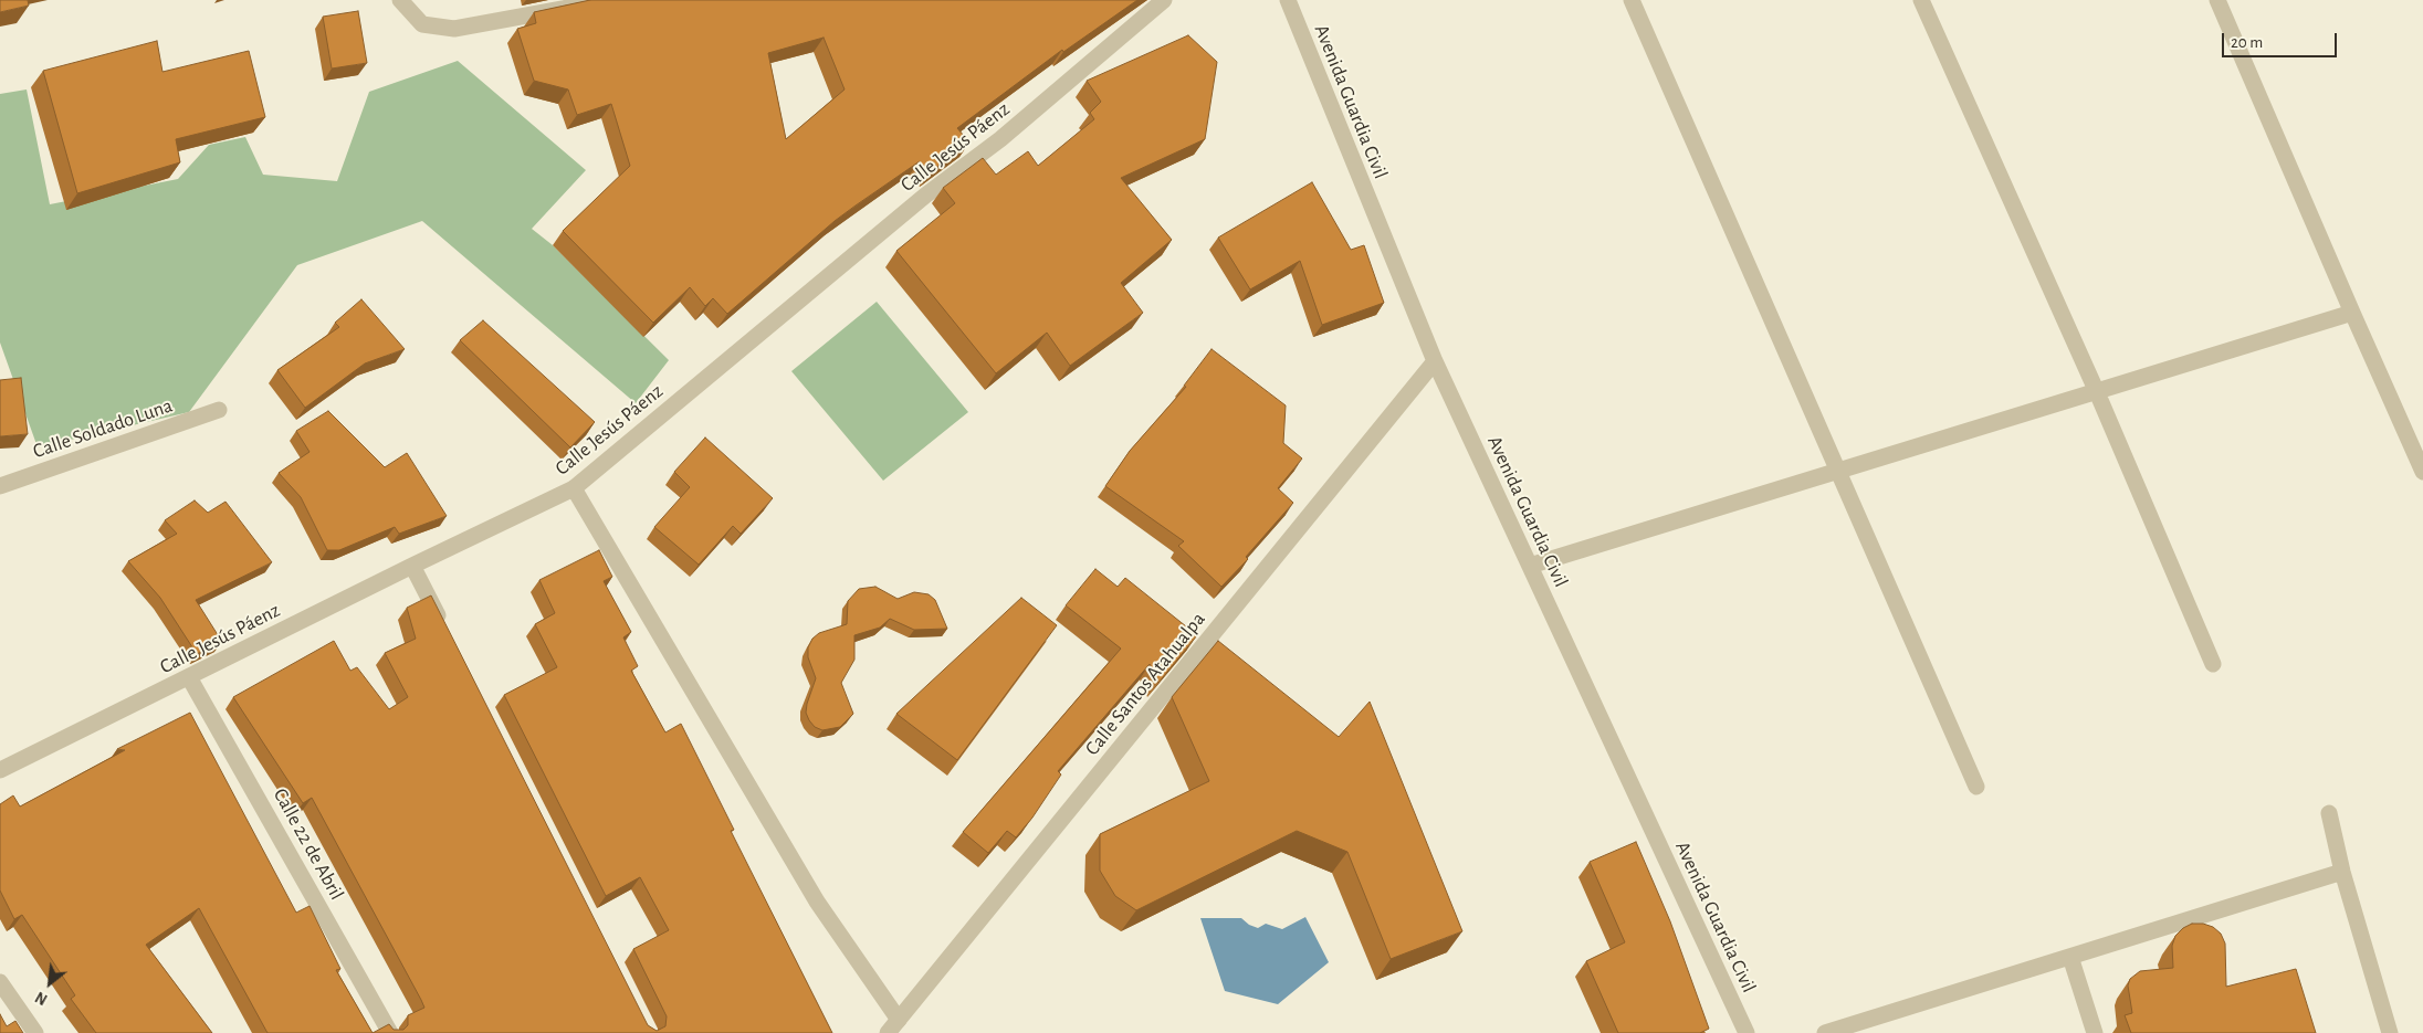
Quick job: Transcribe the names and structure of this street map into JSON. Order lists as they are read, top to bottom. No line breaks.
{"streets":{"street":["Avenida Guardia Civil","Calle Jesús Páenz","Calle Soldado Luna","Calle Santos Atahualpa","Calle 22 de Abril"]},"crossings":[["Avenida Guardia Civil","Calle Santos Atahualpa"],["Calle Jesús Páenz","Calle 22 de Abril"]],"scale_bar":"20 m","north":"bottom left"}
